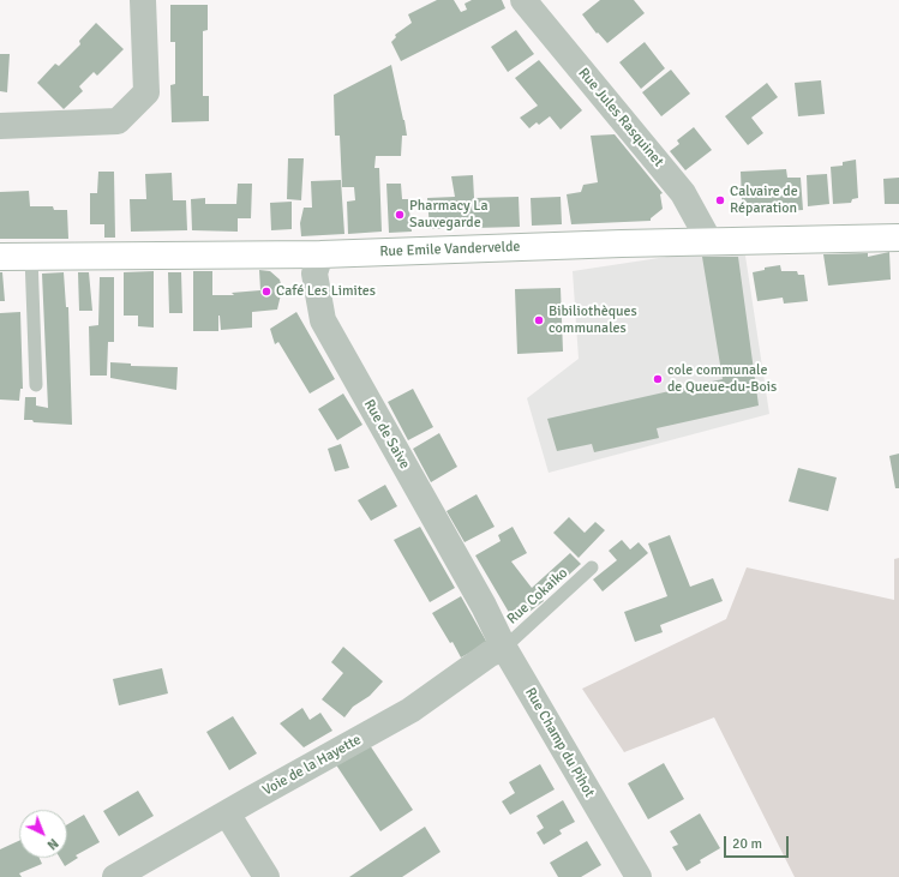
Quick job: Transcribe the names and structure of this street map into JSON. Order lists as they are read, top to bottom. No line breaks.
{"streets":{"street":["Rue Jules Rasquinet","Rue Emile Vandervelde","Rue de Saive","Rue Champ du Pihot","Voie de la Hayette"],"lane":["Rue Cokaiko"]},"crossings":[["Rue Jules Rasquinet","Rue Emile Vandervelde"],["Rue Emile Vandervelde","Rue de Saive"],["Rue de Saive","Rue Champ du Pihot"],["Rue Cokaiko","Rue Champ du Pihot"],["Rue Cokaiko","Voie de la Hayette"],["Rue Champ du Pihot","Voie de la Hayette"]],"places":["Calvaire de Réparation","Pharmacy La Sauvegarde","Café Les Limites","Bibiliothèques communales","cole communale de Queue-du-Bois"],"scale_bar":"20 m","north":"bottom right"}
